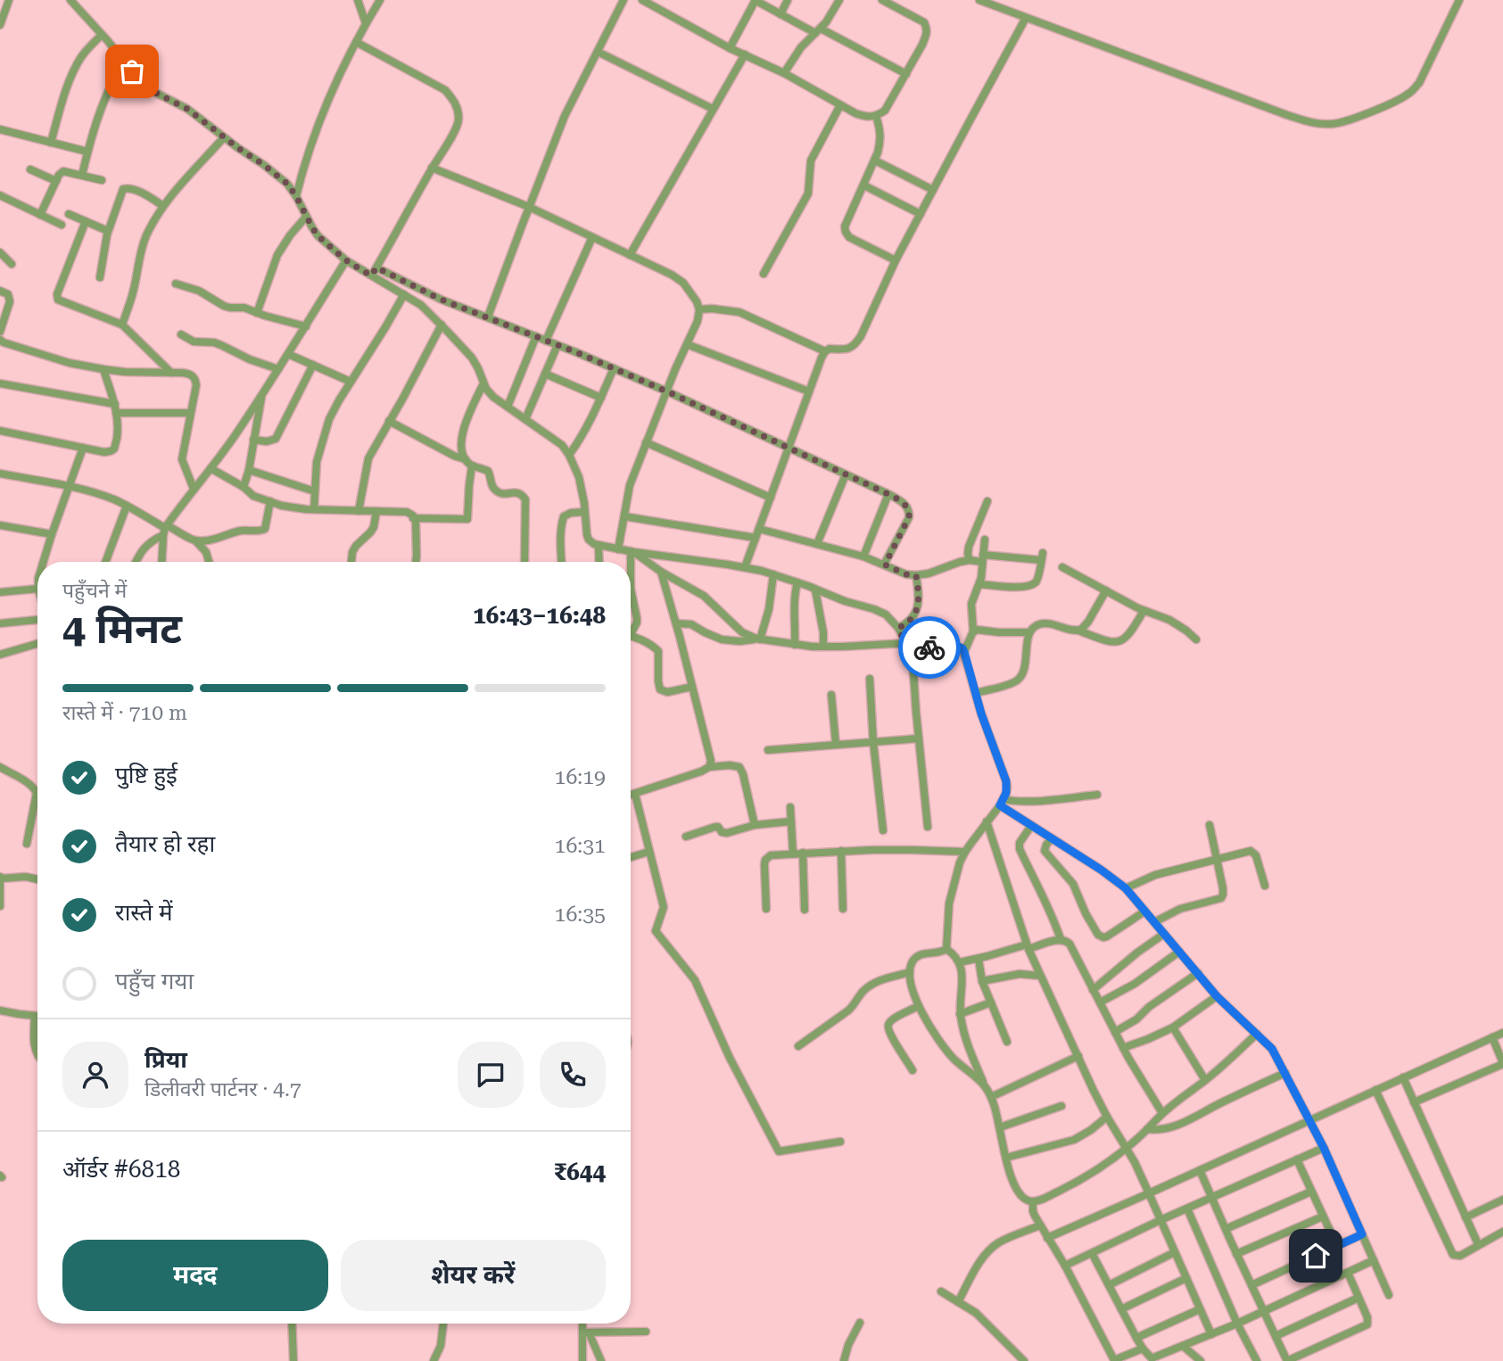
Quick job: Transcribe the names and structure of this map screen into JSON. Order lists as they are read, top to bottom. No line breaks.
{"page":{"heading":["4 मिनट","पहुँचने में","16:43–16:48"],"panel":["प्रिया","डिलीवरी पार्टनर · 4.7","ऑर्डर #6818","₹644"],"bar":"रास्ते में · 710 m","list":[["पुष्टि हुई","16:19"],["तैयार हो रहा","16:31"],["रास्ते में","16:35"],"पहुँच गया"],"buttons":["मदद","शेयर करें"]}}
